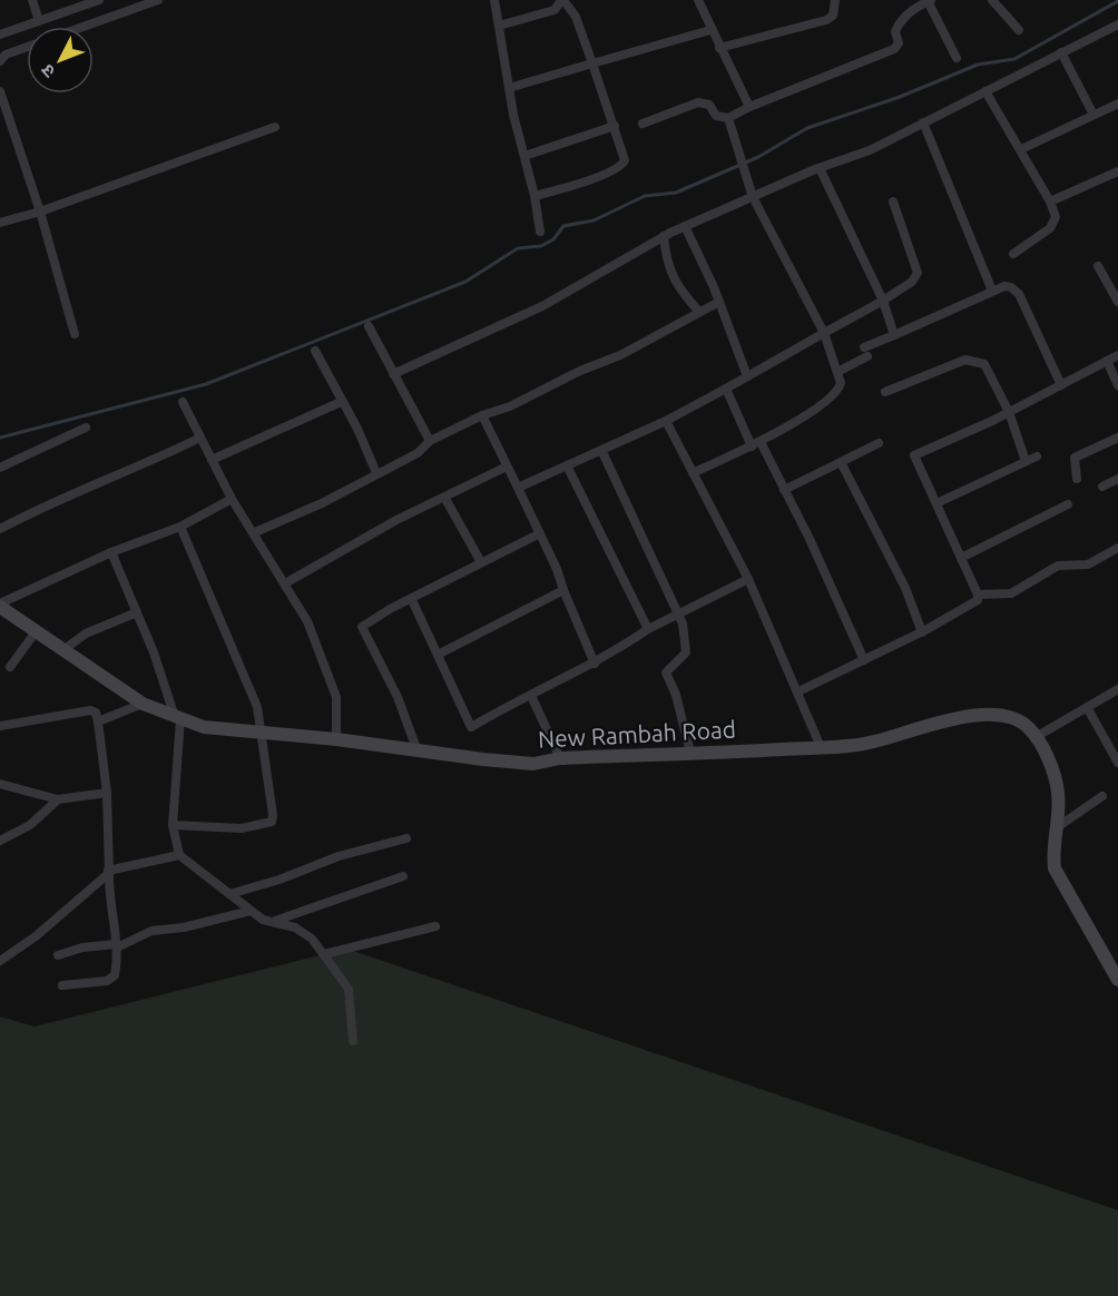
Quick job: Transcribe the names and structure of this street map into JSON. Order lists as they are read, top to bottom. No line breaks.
{"streets":{"street":["New Rambah Road"]},"north":"bottom left"}
